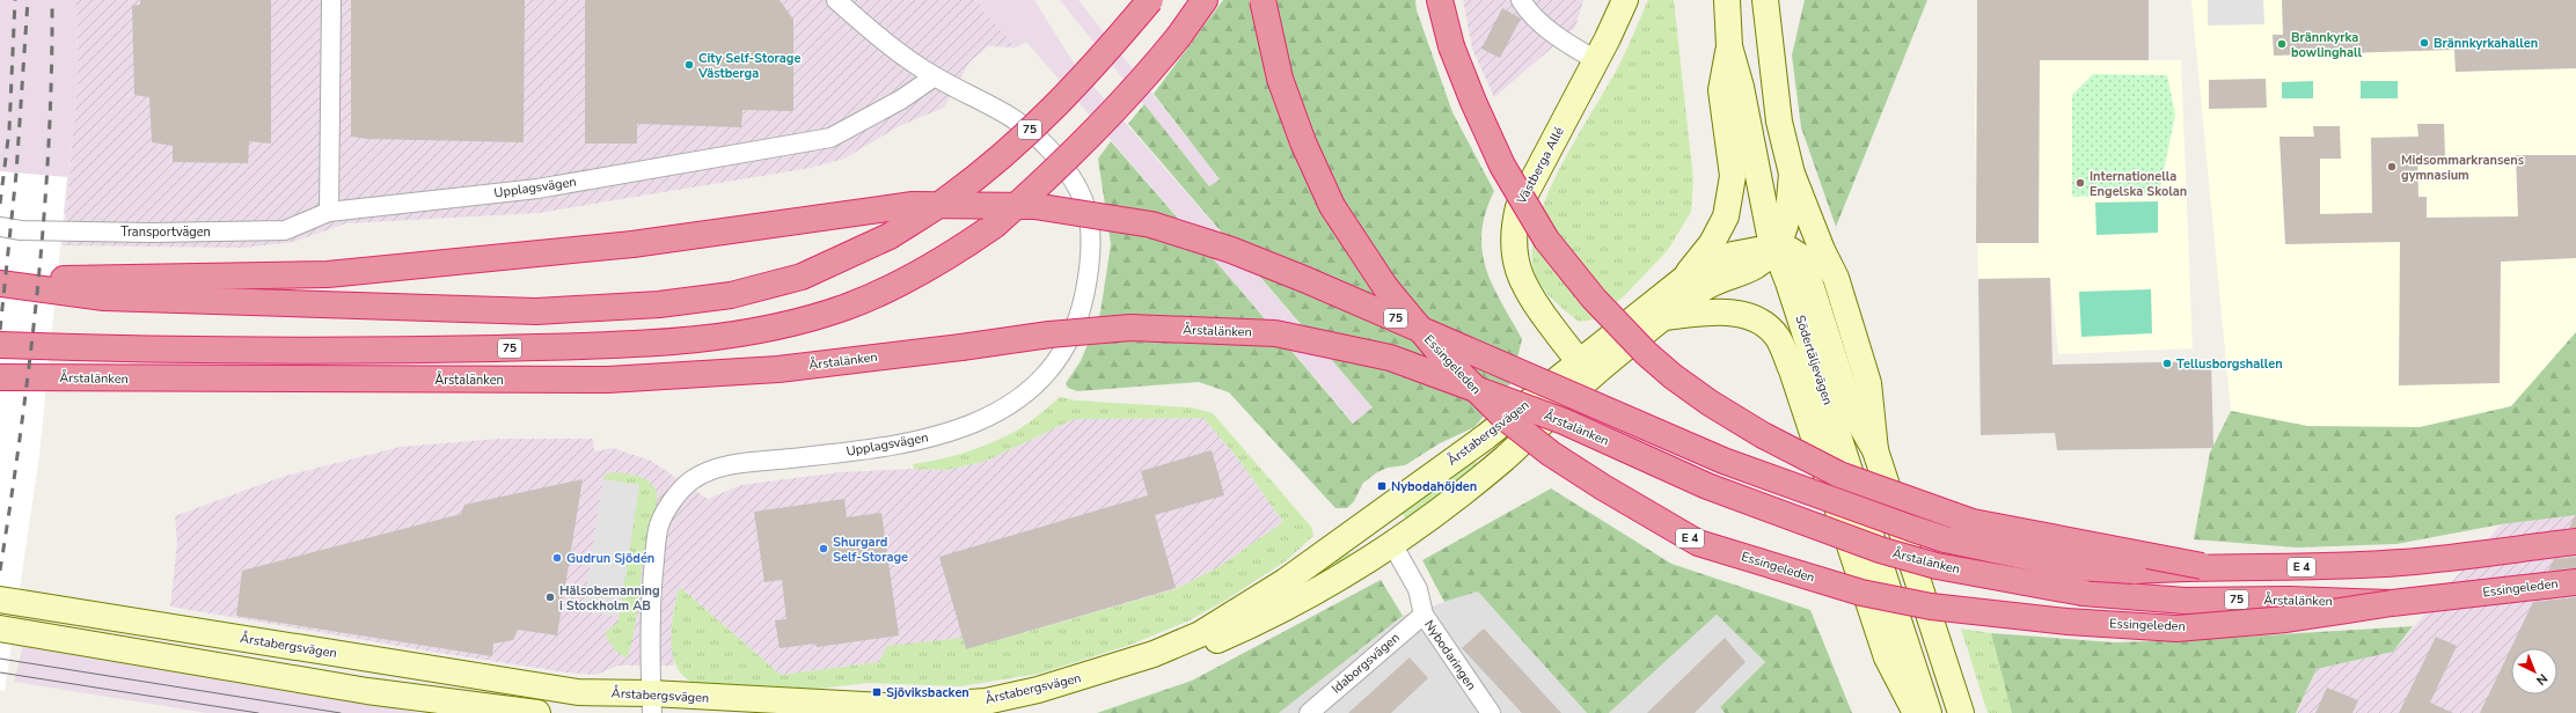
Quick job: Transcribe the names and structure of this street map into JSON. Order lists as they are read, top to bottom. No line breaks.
{"streets":{"highway":["75","Årstalänken","Essingeleden","E 4"],"street":["Västberga Allé","Upplagsvägen","Transportvägen","Södertäljevägen","Årstabergsvägen","Nybodaringen","Idaborgsvägen"]},"crossings":[["Västberga Allé","Årstabergsvägen"],["Upplagsvägen","Transportvägen"],["Upplagsvägen","Årstabergsvägen"],["Årstalänken","Essingeleden"],["Årstalänken","E 4"],["Södertäljevägen","Årstabergsvägen"],["Årstabergsvägen","Nybodaringen"],["Nybodaringen","Idaborgsvägen"]],"places":{"other":["Brännkyrkahallen","Brännkyrka bowlinghall","City Self-Storage Västberga","Midsommarkransens gymnasium","Internationella Engelska Skolan","Tellusborgshallen","Shurgard Self-Storage","Gudrun Sjödén","Hälsobemanning i Stockholm AB"],"transit":["Nybodahöjden","Sjöviksbacken"]},"north":"bottom right"}
